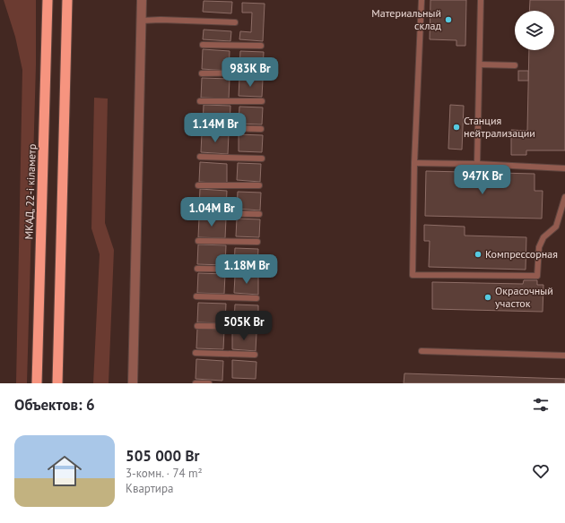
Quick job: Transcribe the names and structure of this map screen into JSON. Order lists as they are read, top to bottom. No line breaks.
{"streets":{"highway":["МКАД, 22-і кіламетр"]},"places":["Материальный склад","Станция нейтрализации","Компрессорная","Окрасочный участок"],"page":{"price":["983K Br","1.14M Br","947K Br","1.04M Br","1.18M Br","505K Br"],"heading":"Объектов: 6","list":[{"name":"505 000 Br","note":"3-комн. · 74 m² · Квартира"}]}}
